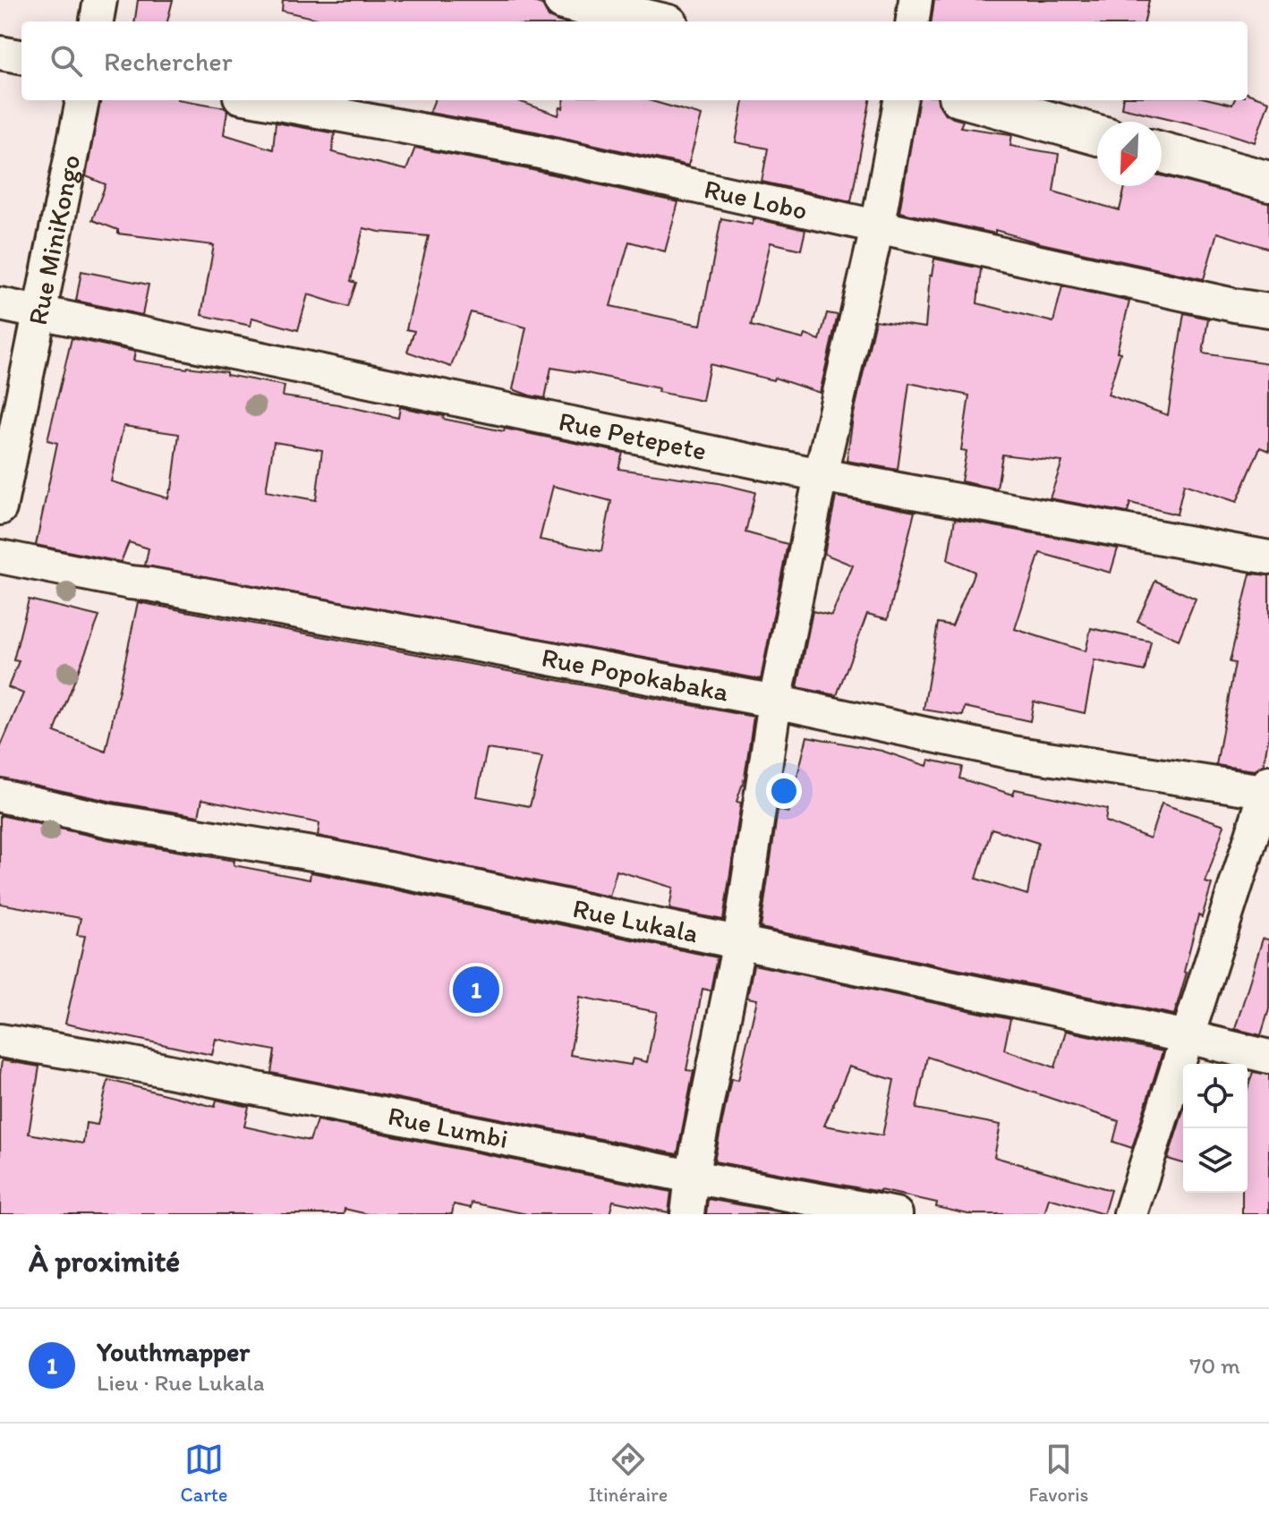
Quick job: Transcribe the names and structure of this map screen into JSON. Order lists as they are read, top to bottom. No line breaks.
{"streets":{"street":["Rue Lobo","Rue MiniKongo","Rue Petepete","Rue Popokabaka","Rue Lukala","Rue Lumbi"]},"crossings":[["Rue MiniKongo","Rue Petepete"]],"north":"bottom left","page":{"search":"Rechercher","pins":"1","heading":"À proximité","list":[{"mark":"1","name":"Youthmapper","note":"Lieu · Rue Lukala","value":"70 m"}],"nav":["Carte","Itinéraire","Favoris"]}}
